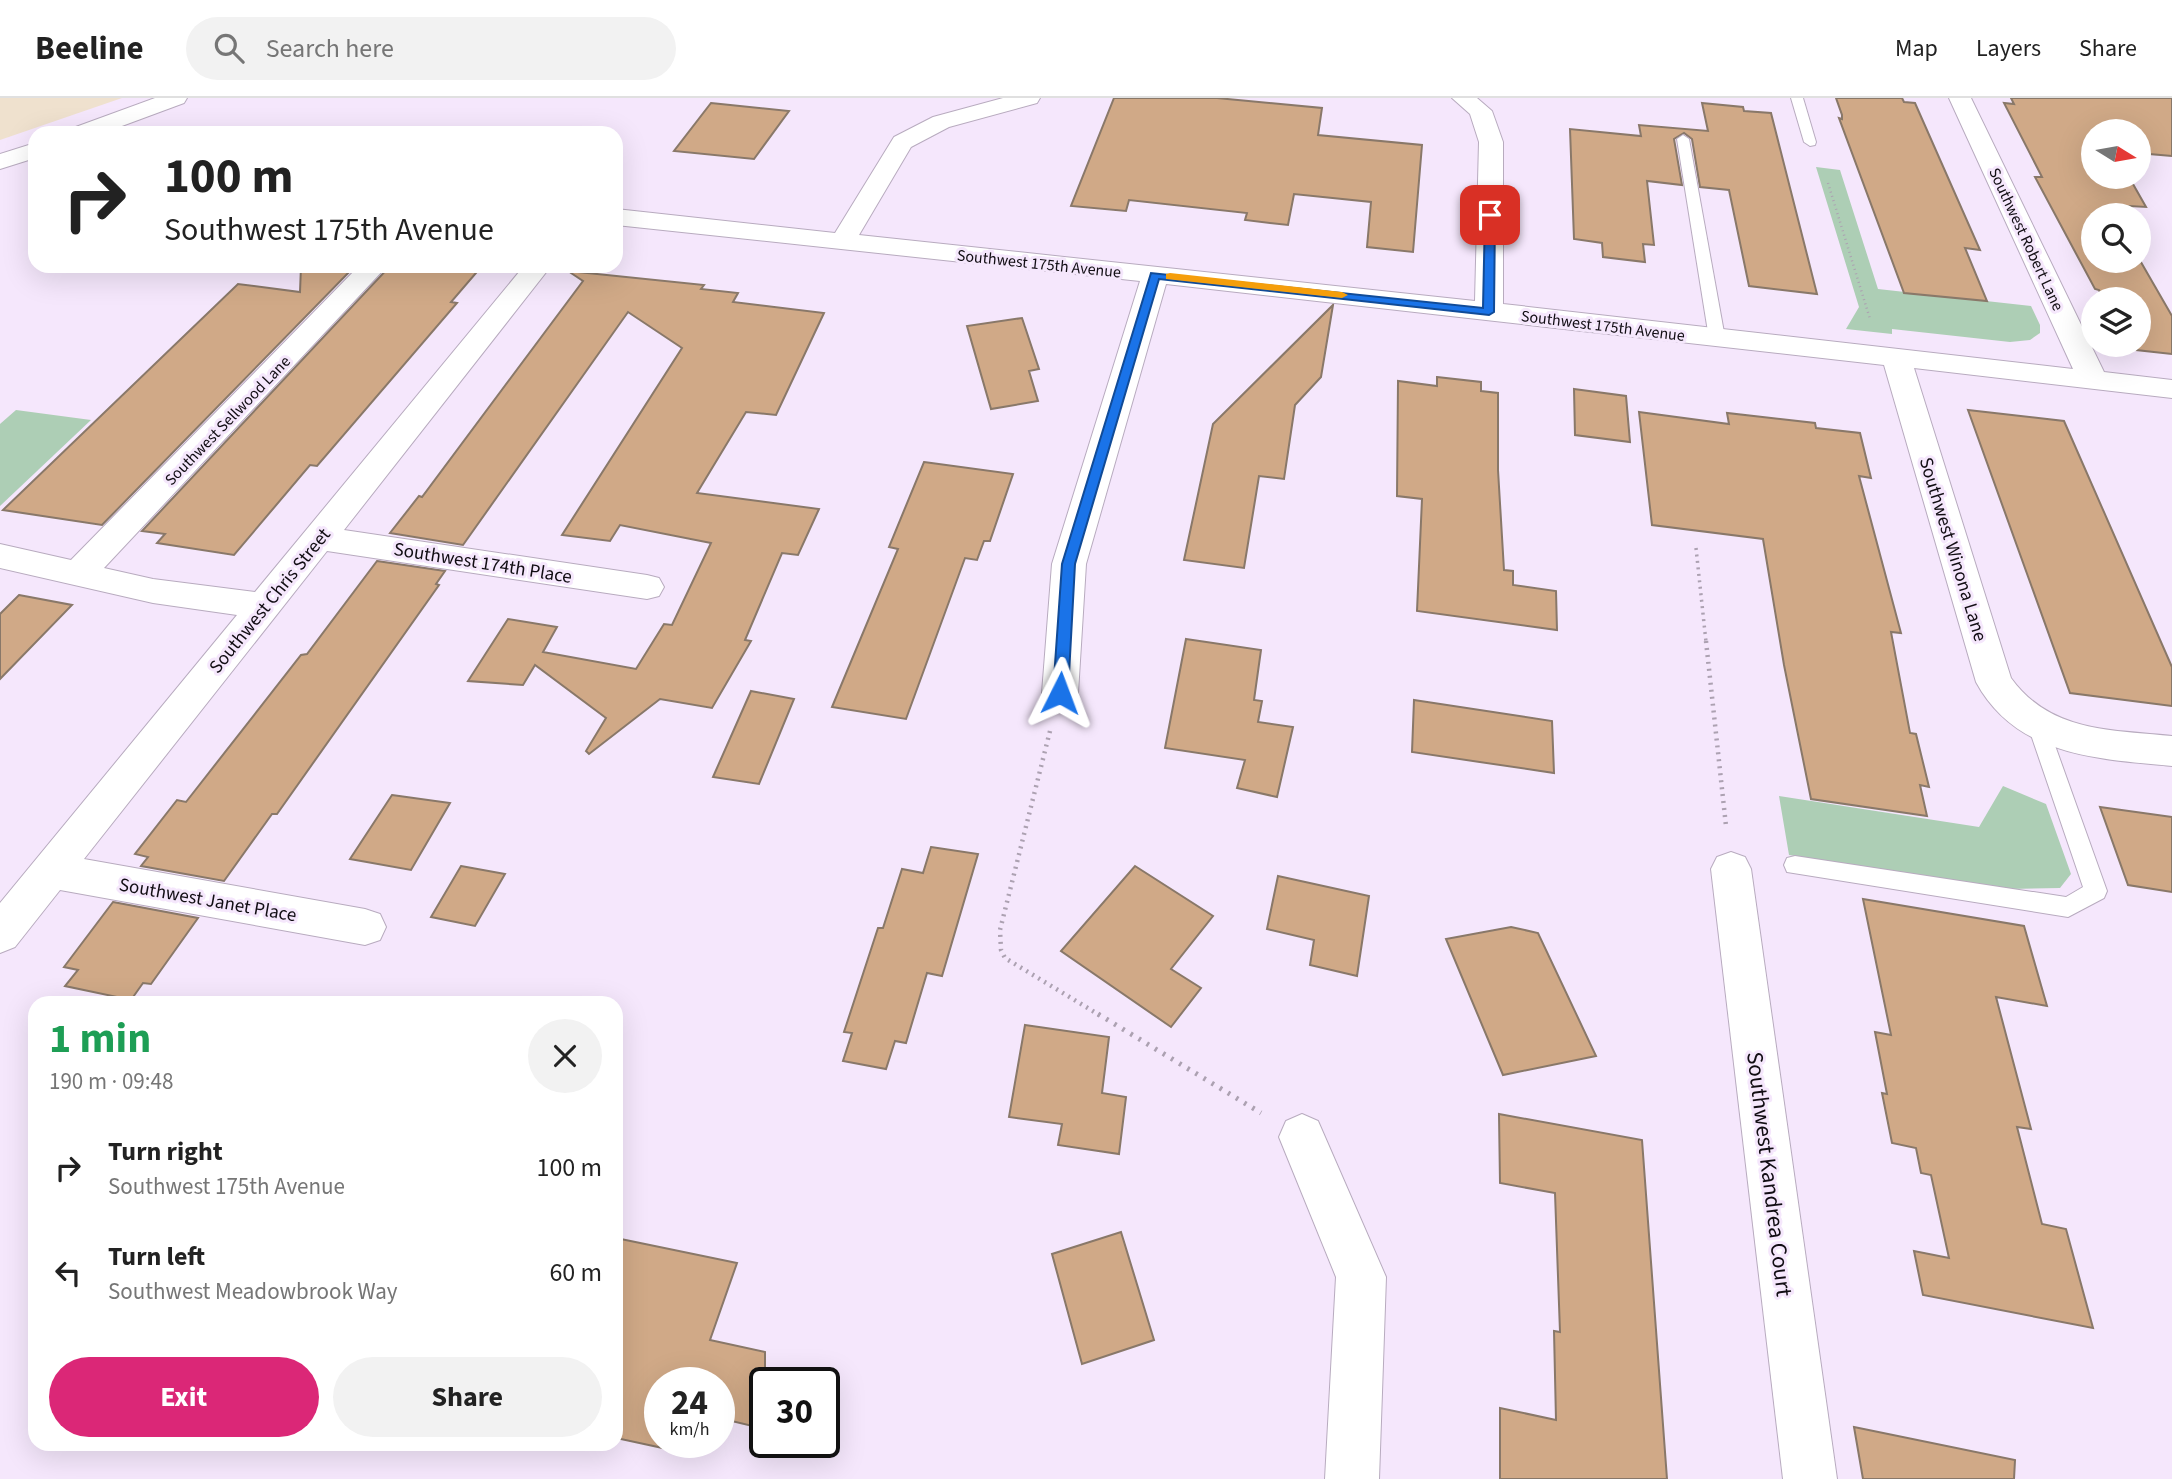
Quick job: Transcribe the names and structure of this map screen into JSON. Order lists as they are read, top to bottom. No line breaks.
{"streets":{"street":["Southwest Robert Lane","Southwest 175th Avenue","Southwest Sellwood Lane","Southwest Winona Lane","Southwest 174th Place","Southwest Chris Street","Southwest Janet Place","Southwest Kandrea Court"]},"crossings":[["Southwest Robert Lane","Southwest 175th Avenue"],["Southwest 175th Avenue","Southwest Winona Lane"],["Southwest 174th Place","Southwest Chris Street"],["Southwest Chris Street","Southwest Janet Place"]],"north":"right","page":{"header":"Beeline","search":"Search here","nav":["Map","Layers","Share"],"turn":["100 m","Southwest 175th Avenue"],"heading":["1 min","190 m · 09:48"],"list":[{"name":"Turn right","note":"Southwest 175th Avenue","value":"100 m"},{"name":"Turn left","note":"Southwest Meadowbrook Way","value":"60 m"}],"buttons":["Exit","Share"],"speed":"24 km/h","limit":"30"}}
